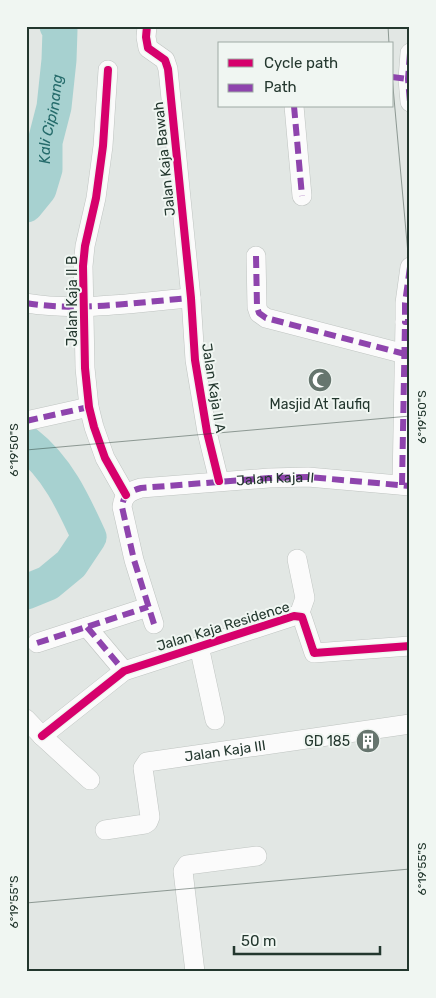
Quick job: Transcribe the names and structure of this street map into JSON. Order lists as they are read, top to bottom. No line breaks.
{"streets":{"street":["Jalan Kaja Bawah","Jalan Kaja II B","Jalan Kaja II A","Jalan Kaja II","Jalan Kaja Residence","Jalan Kaja III"]},"crossings":[["Jalan Kaja Bawah","Jalan Kaja II A"],["Jalan Kaja II B","Jalan Kaja II"],["Jalan Kaja II A","Jalan Kaja II"]],"water":["Kali Cipinang"],"places":{"mosque":["Masjid At Taufiq"],"building":["GD 185"]},"legend":["Cycle path","Path"],"scale_bar":"50 m","coordinates":["6°19'50\"S","6°19'55\"S"]}
